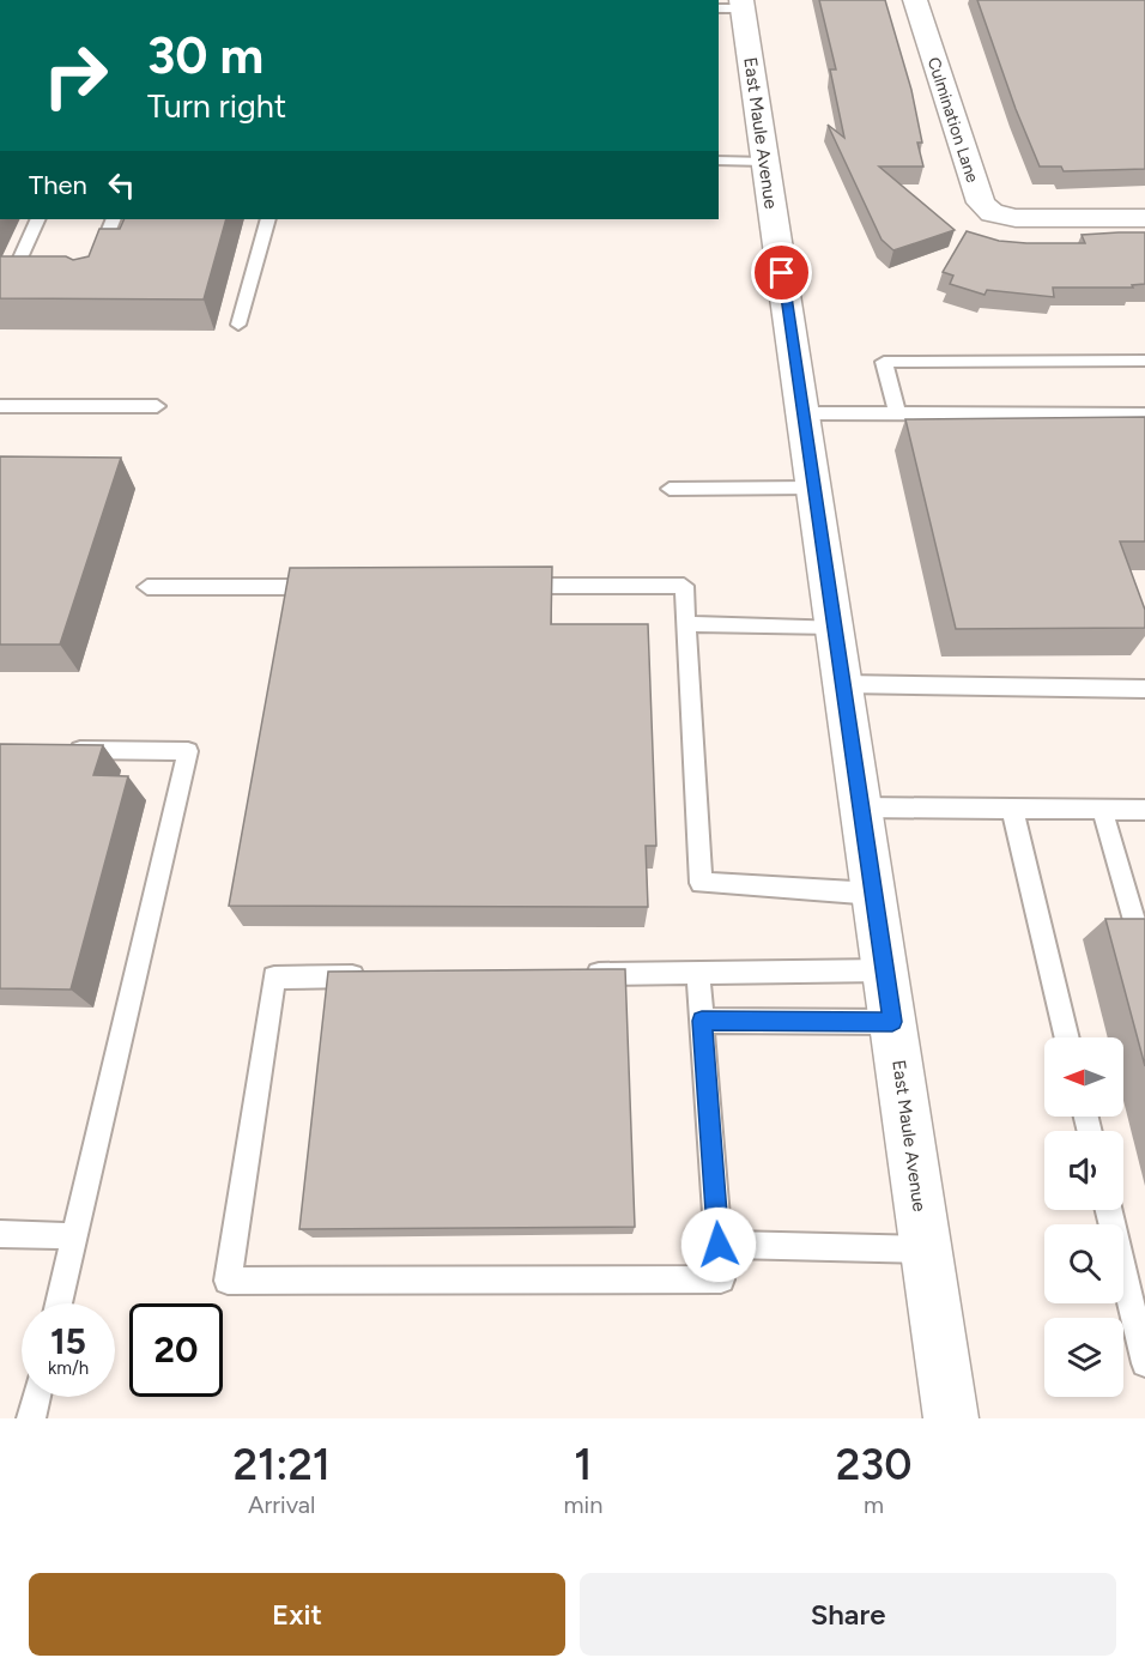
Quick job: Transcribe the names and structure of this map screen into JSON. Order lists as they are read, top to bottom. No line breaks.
{"streets":{"street":["Culmination Lane","East Maule Avenue"]},"north":"left","page":{"turn":["30 m","Turn right"],"then":"Then","speed":"15 km/h","limit":"20","eta":["21:21","Arrival","1","min","230","m"],"buttons":["Exit","Share"]}}
